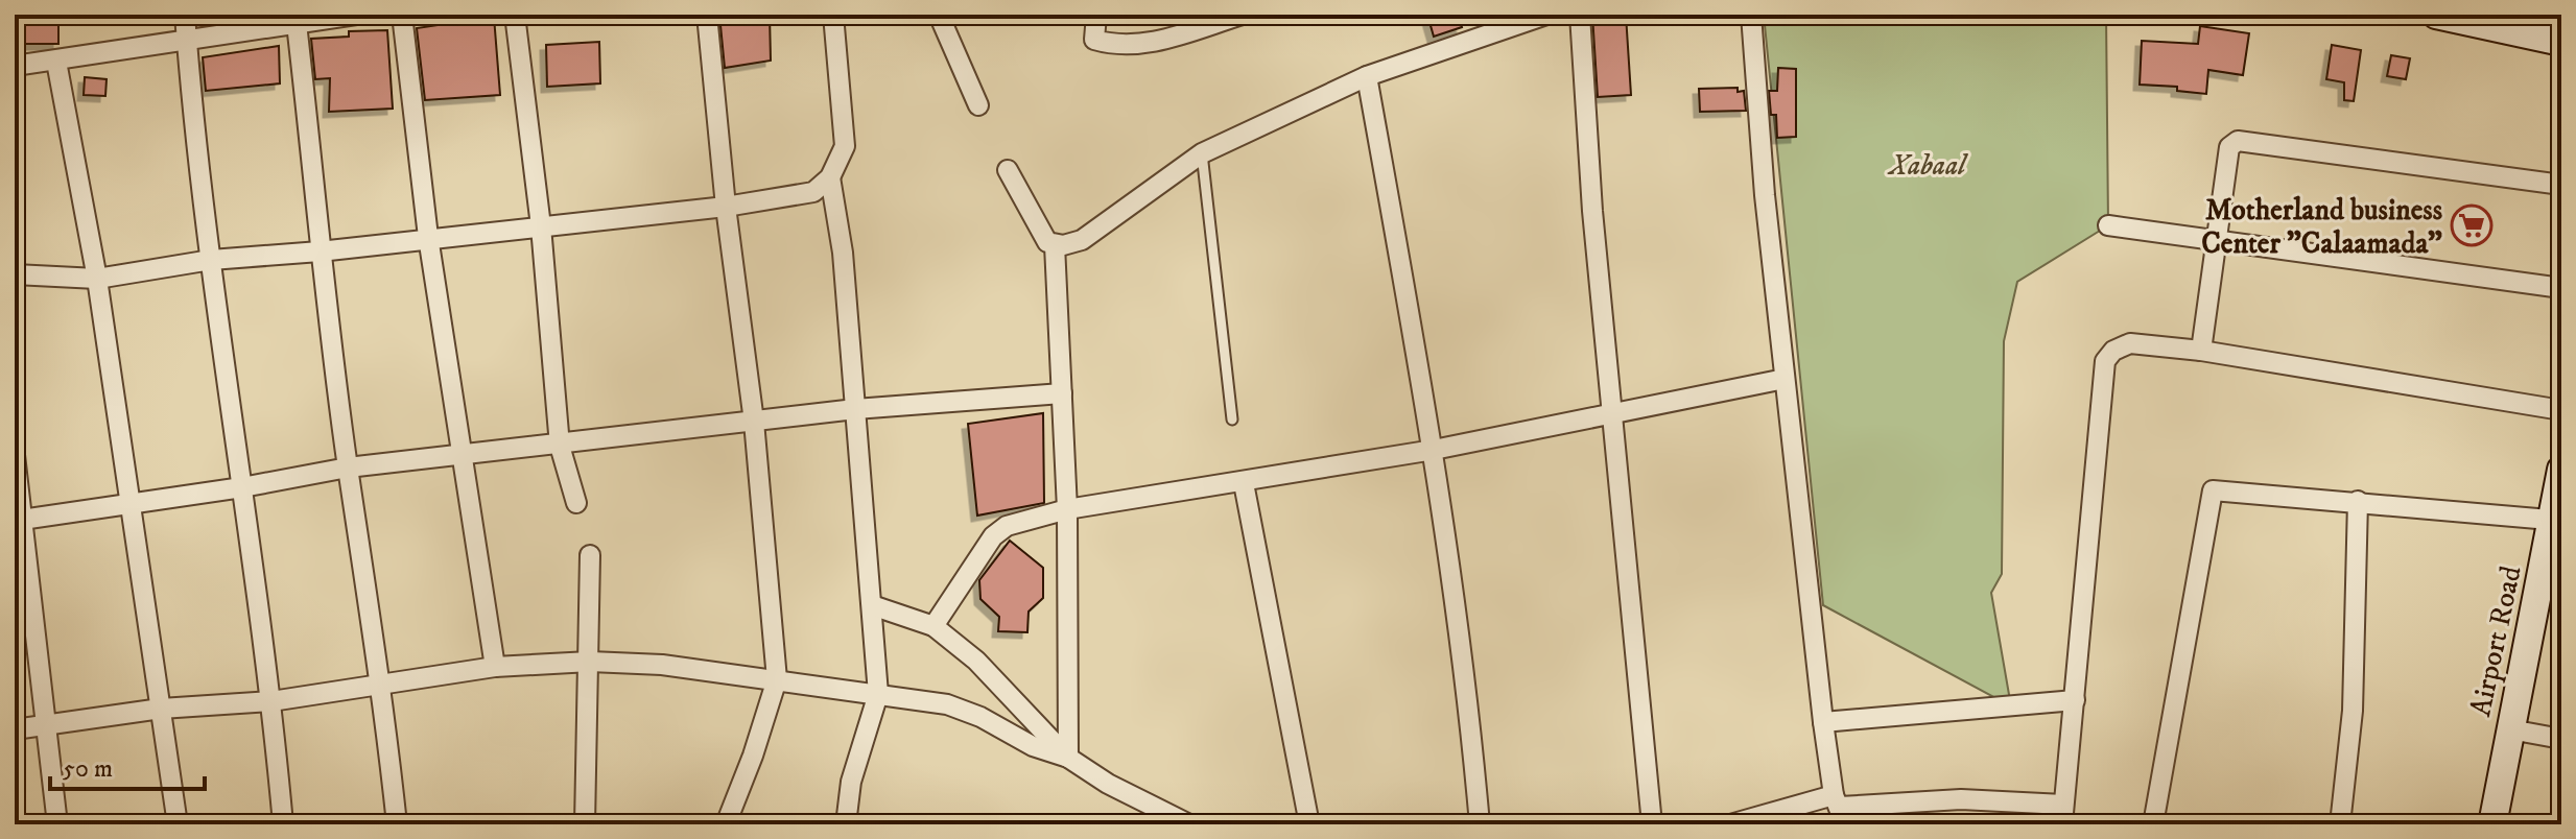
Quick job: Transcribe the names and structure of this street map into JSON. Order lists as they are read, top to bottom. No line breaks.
{"streets":{"main road":["Airport Road"]},"parks":["Xabaal"],"places":{"supermarket":["Motherland business Center \"Calaamada\""]},"scale_bar":"50 m"}
